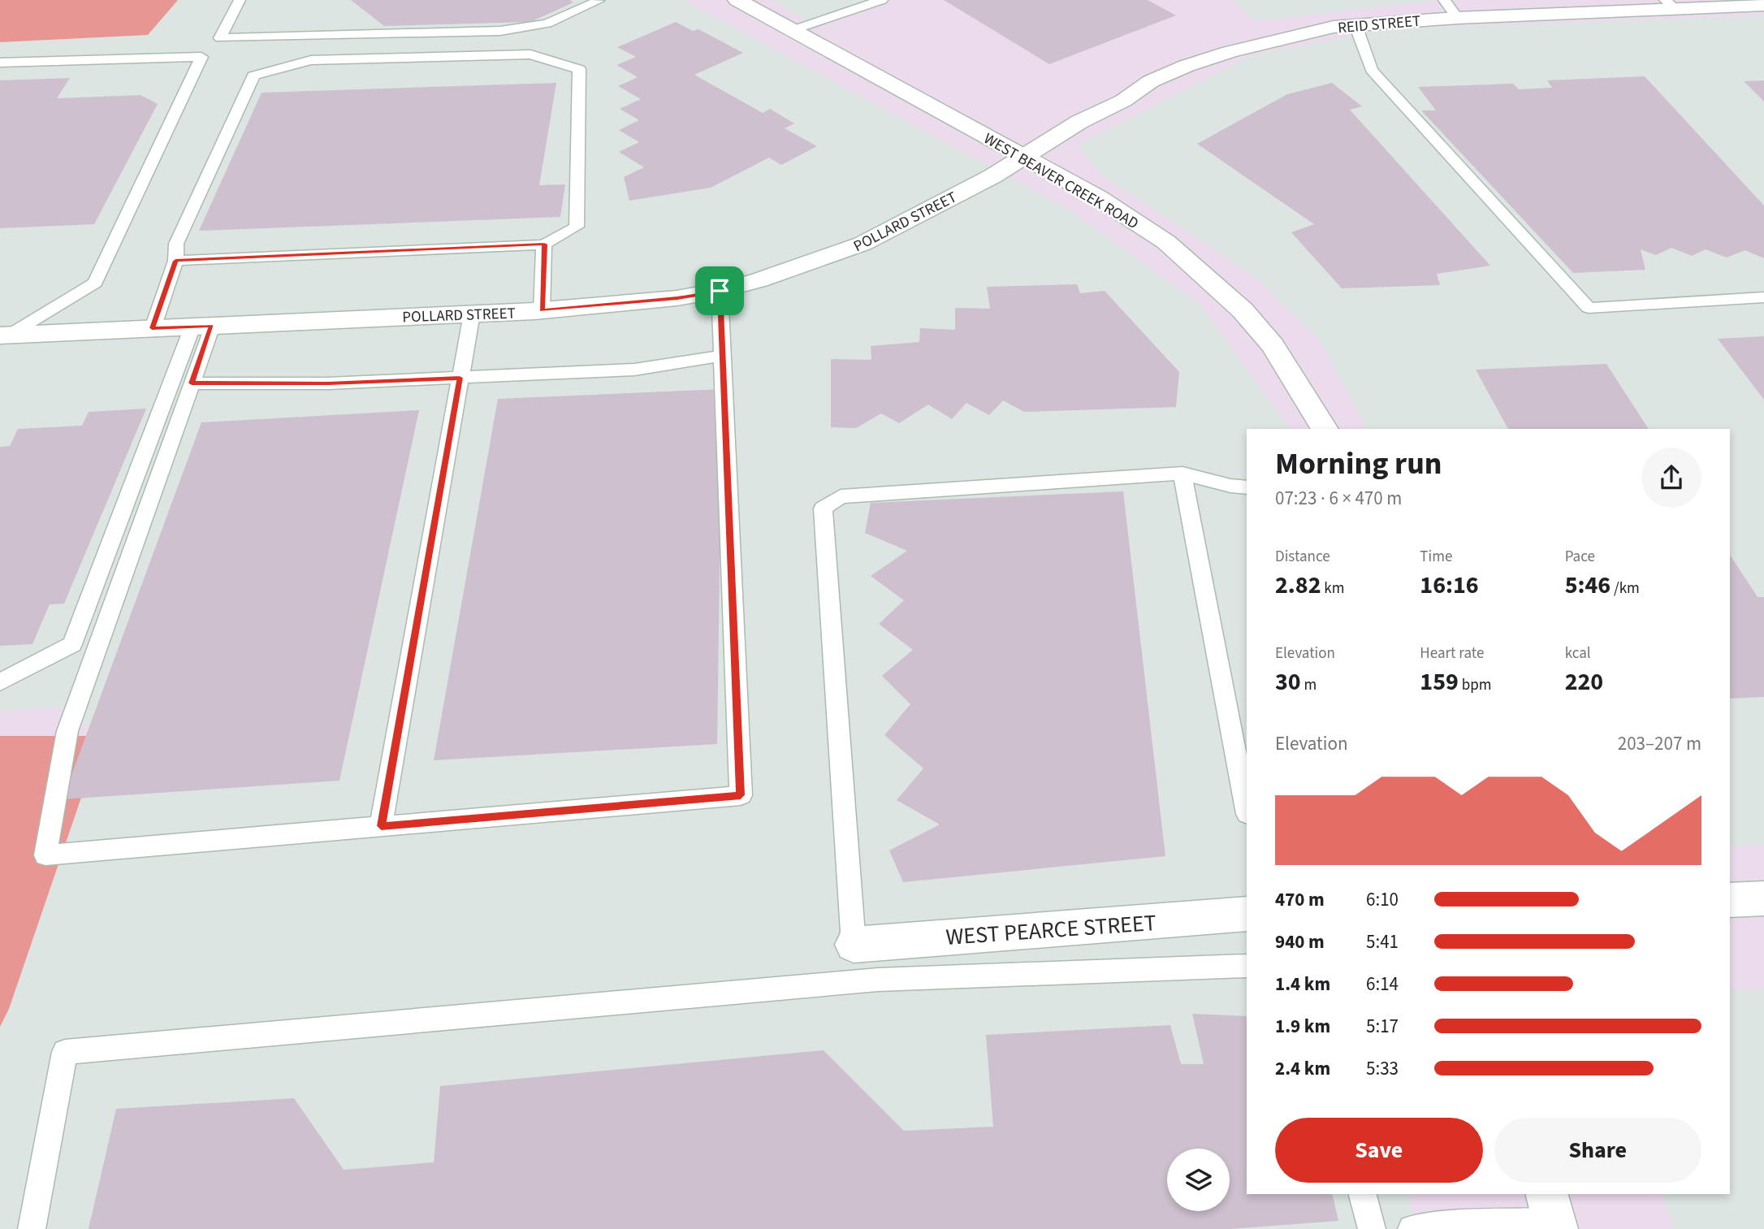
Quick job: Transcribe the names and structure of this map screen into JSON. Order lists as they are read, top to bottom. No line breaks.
{"streets":{"street":["REID STREET","WEST BEAVER CREEK ROAD","POLLARD STREET","WEST PEARCE STREET"]},"crossings":[["REID STREET","WEST BEAVER CREEK ROAD"],["REID STREET","POLLARD STREET"],["WEST BEAVER CREEK ROAD","POLLARD STREET"]],"page":{"heading":["Morning run","07:23 · 6 × 470 m"],"stats":[["Distance","2.82 km"],["Time","16:16"],["Pace","5:46 /km"],["Elevation","30 m"],["Heart rate","159 bpm"],["kcal","220"]],"chart":["Elevation","203–207 m"],"list":[{"name":"470 m","note":"6:10"},{"name":"940 m","note":"5:41"},{"name":"1.4 km","note":"6:14"},{"name":"1.9 km","note":"5:17"},{"name":"2.4 km","note":"5:33"}],"buttons":["Save","Share"]}}
